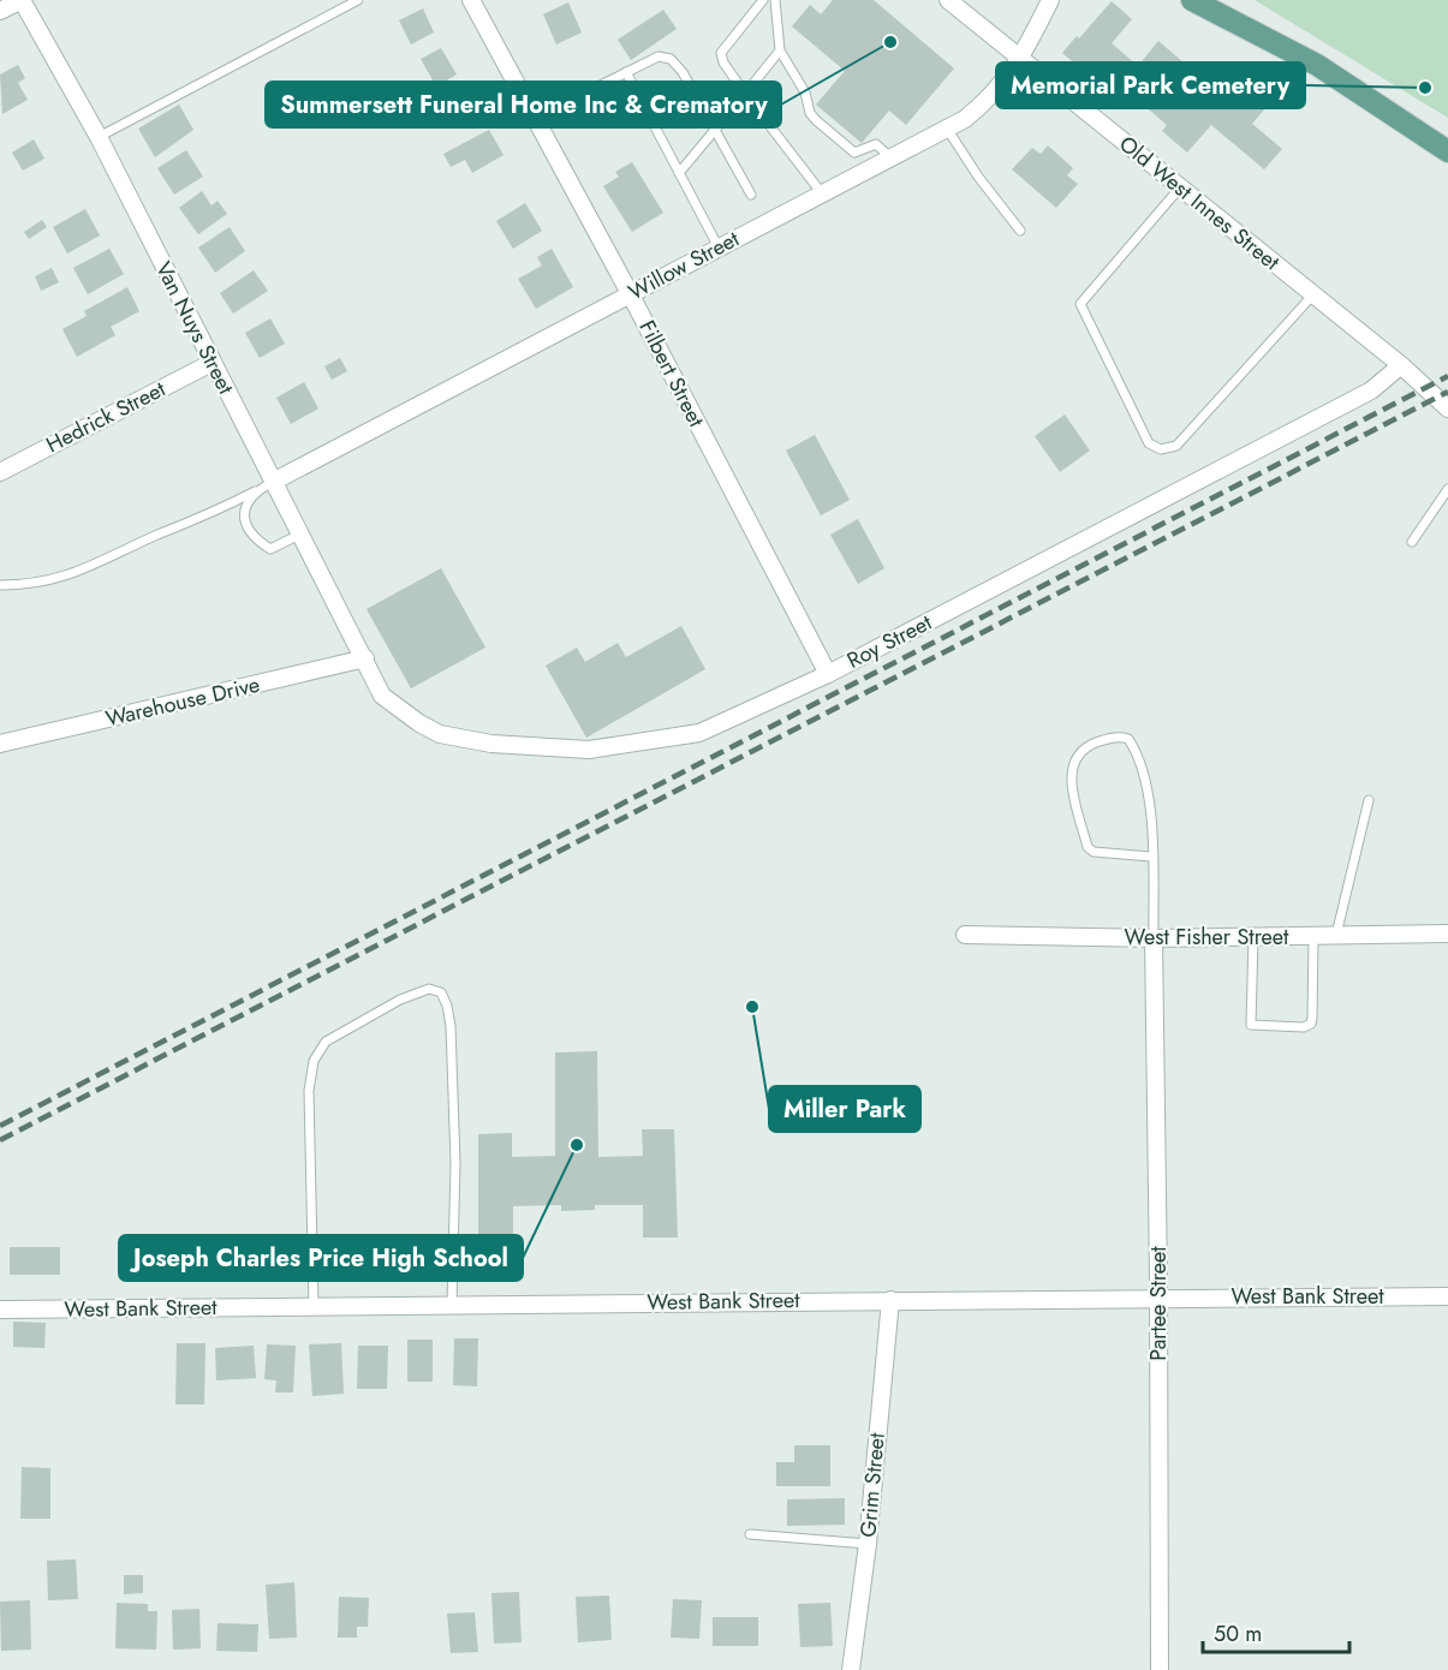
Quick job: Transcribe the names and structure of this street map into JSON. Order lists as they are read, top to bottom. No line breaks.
{"streets":{"street":["Old West Innes Street","Willow Street","Van Nuys Street","Filbert Street","Hedrick Street","Roy Street","Warehouse Drive","West Fisher Street","West Bank Street","Partee Street","Grim Street"]},"crossings":[["Old West Innes Street","Willow Street"],["Old West Innes Street","Roy Street"],["Willow Street","Van Nuys Street"],["Willow Street","Filbert Street"],["Van Nuys Street","Hedrick Street"],["Van Nuys Street","Roy Street"],["Van Nuys Street","Warehouse Drive"],["Filbert Street","Roy Street"],["Roy Street","Warehouse Drive"],["West Fisher Street","Partee Street"],["West Bank Street","Partee Street"],["West Bank Street","Grim Street"]],"places":["Summersett Funeral Home Inc & Crematory","Memorial Park Cemetery","Miller Park","Joseph Charles Price High School"],"scale_bar":"50 m"}
